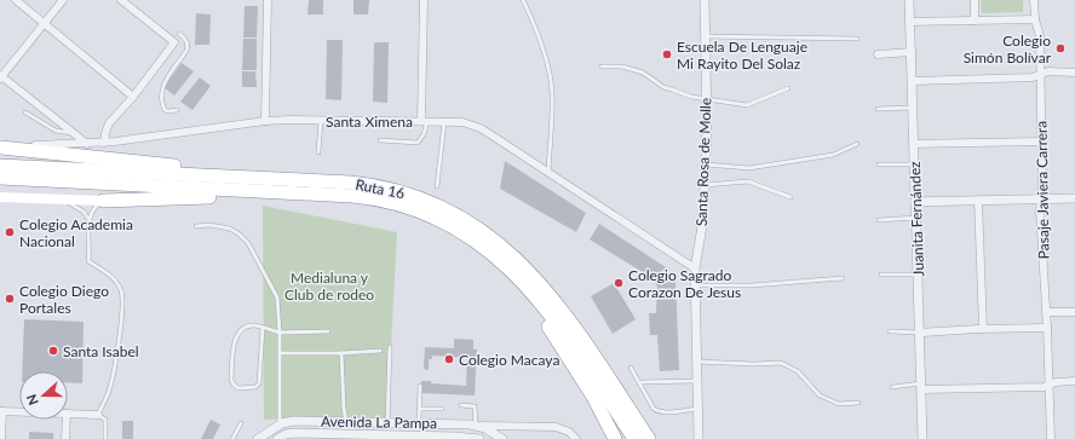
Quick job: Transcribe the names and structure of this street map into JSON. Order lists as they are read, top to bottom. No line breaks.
{"streets":{"highway":["Ruta 16"],"street":["Santa Ximena","Santa Rosa de Molle","Pasaje Javiera Carrera","Juanita Fernández","Avenida La Pampa"]},"crossings":[["Santa Ximena","Santa Rosa de Molle"]],"parks":["Medialuna y Club de rodeo"],"places":["Colegio Simón Bolívar","Escuela De Lenguaje Mi Rayito Del Solaz","Colegio Academia Nacional","Colegio Sagrado Corazon De Jesus","Colegio Diego Portales","Santa Isabel","Colegio Macaya"],"north":"left"}
